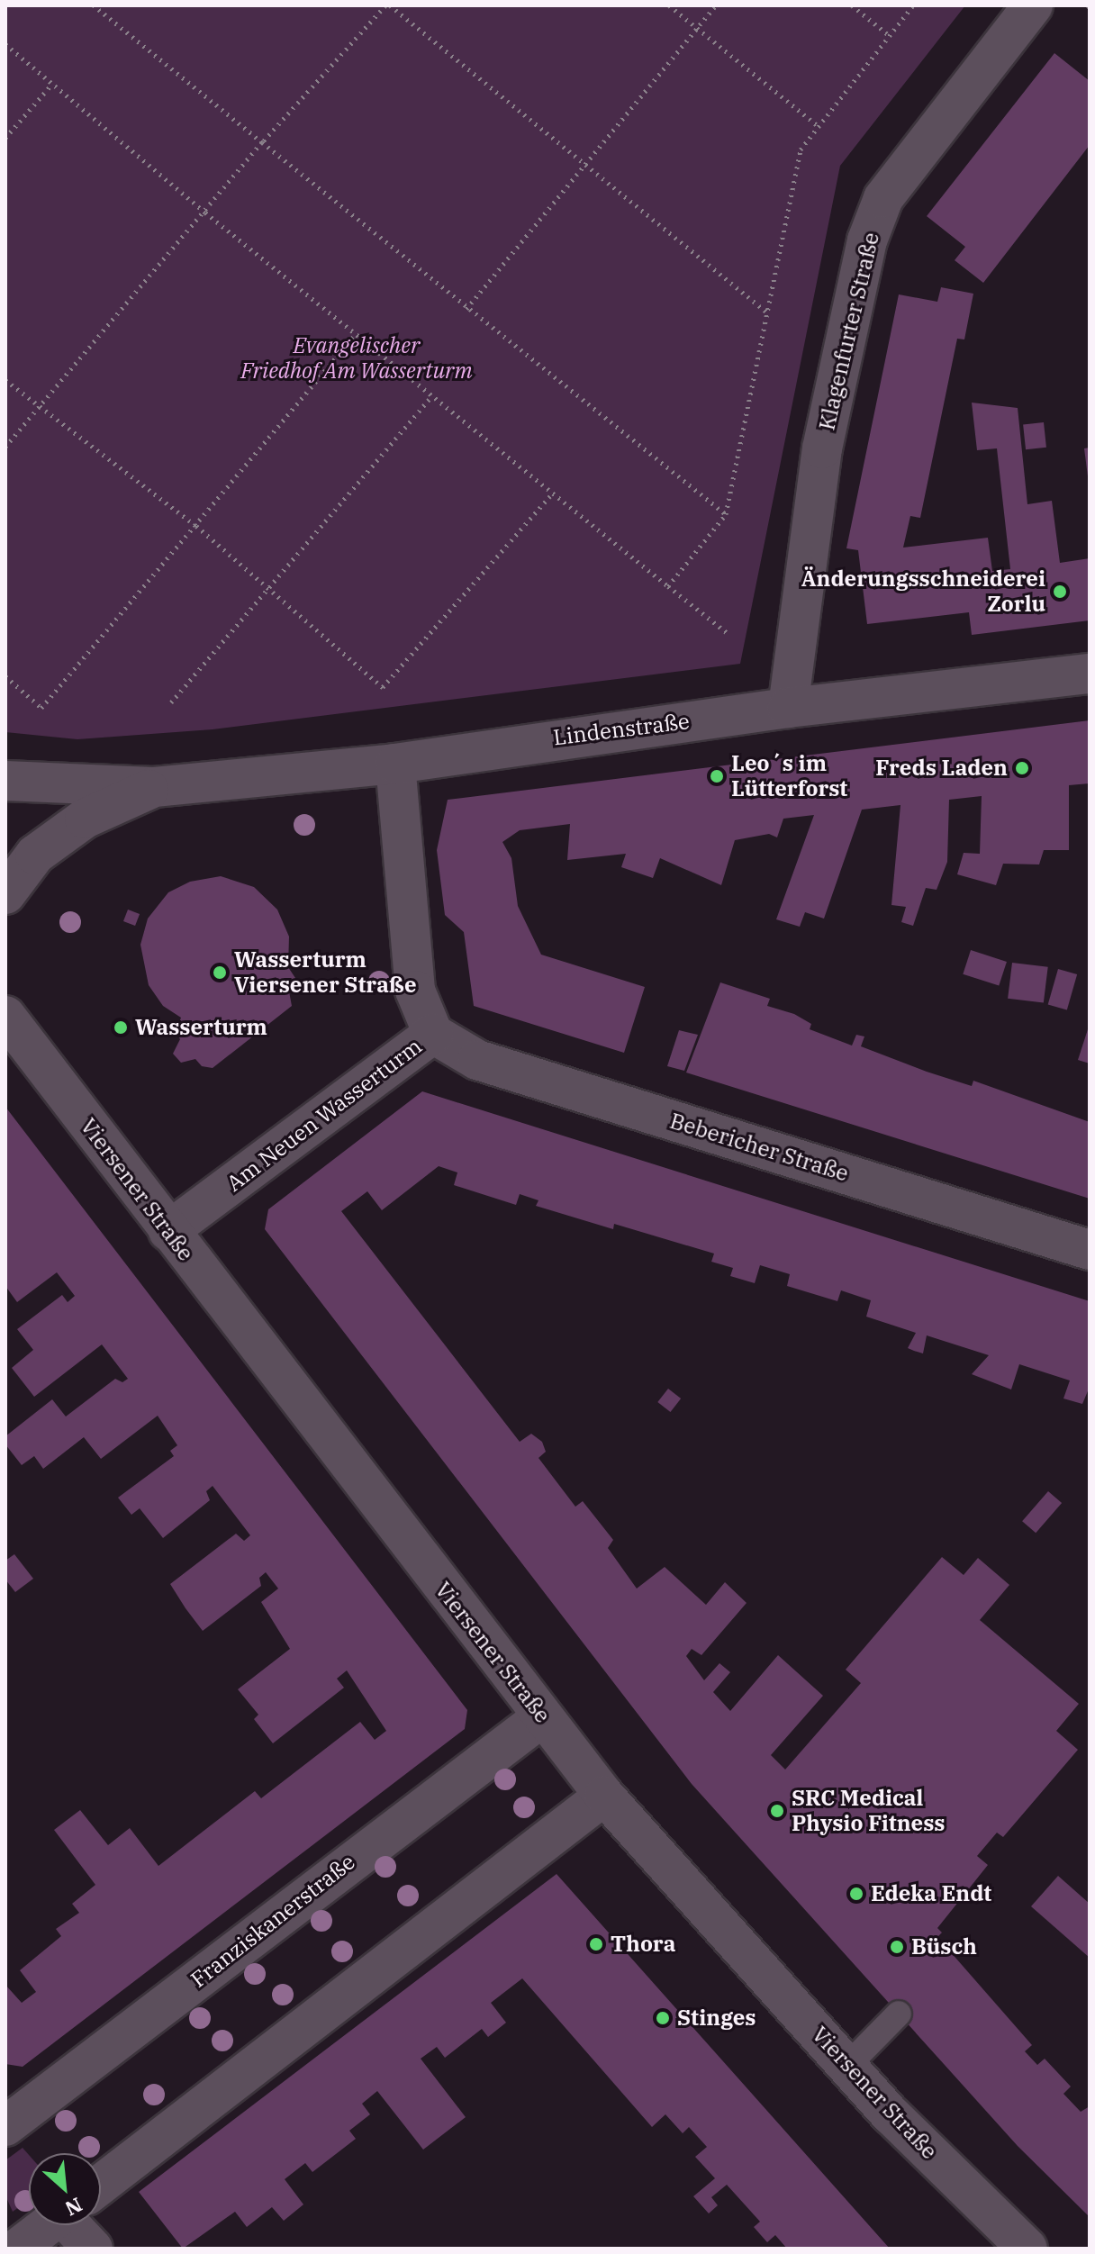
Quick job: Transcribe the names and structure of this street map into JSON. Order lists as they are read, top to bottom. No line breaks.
{"streets":{"street":["Klagenfurter Straße","Lindenstraße","Am Neuen Wasserturm","Bebericher Straße","Viersener Straße","Franziskanerstraße"]},"crossings":[["Klagenfurter Straße","Lindenstraße"],["Lindenstraße","Am Neuen Wasserturm"],["Am Neuen Wasserturm","Bebericher Straße"],["Am Neuen Wasserturm","Viersener Straße"],["Viersener Straße","Franziskanerstraße"]],"parks":["Evangelischer Friedhof Am Wasserturm"],"places":["Änderungsschneiderei Zorlu","Freds Laden","Leo´s im Lütterforst","Wasserturm Viersener Straße","Wasserturm","SRC Medical Physio Fitness","Edeka Endt","Thora","Büsch","Stinges"],"north":"bottom right"}
